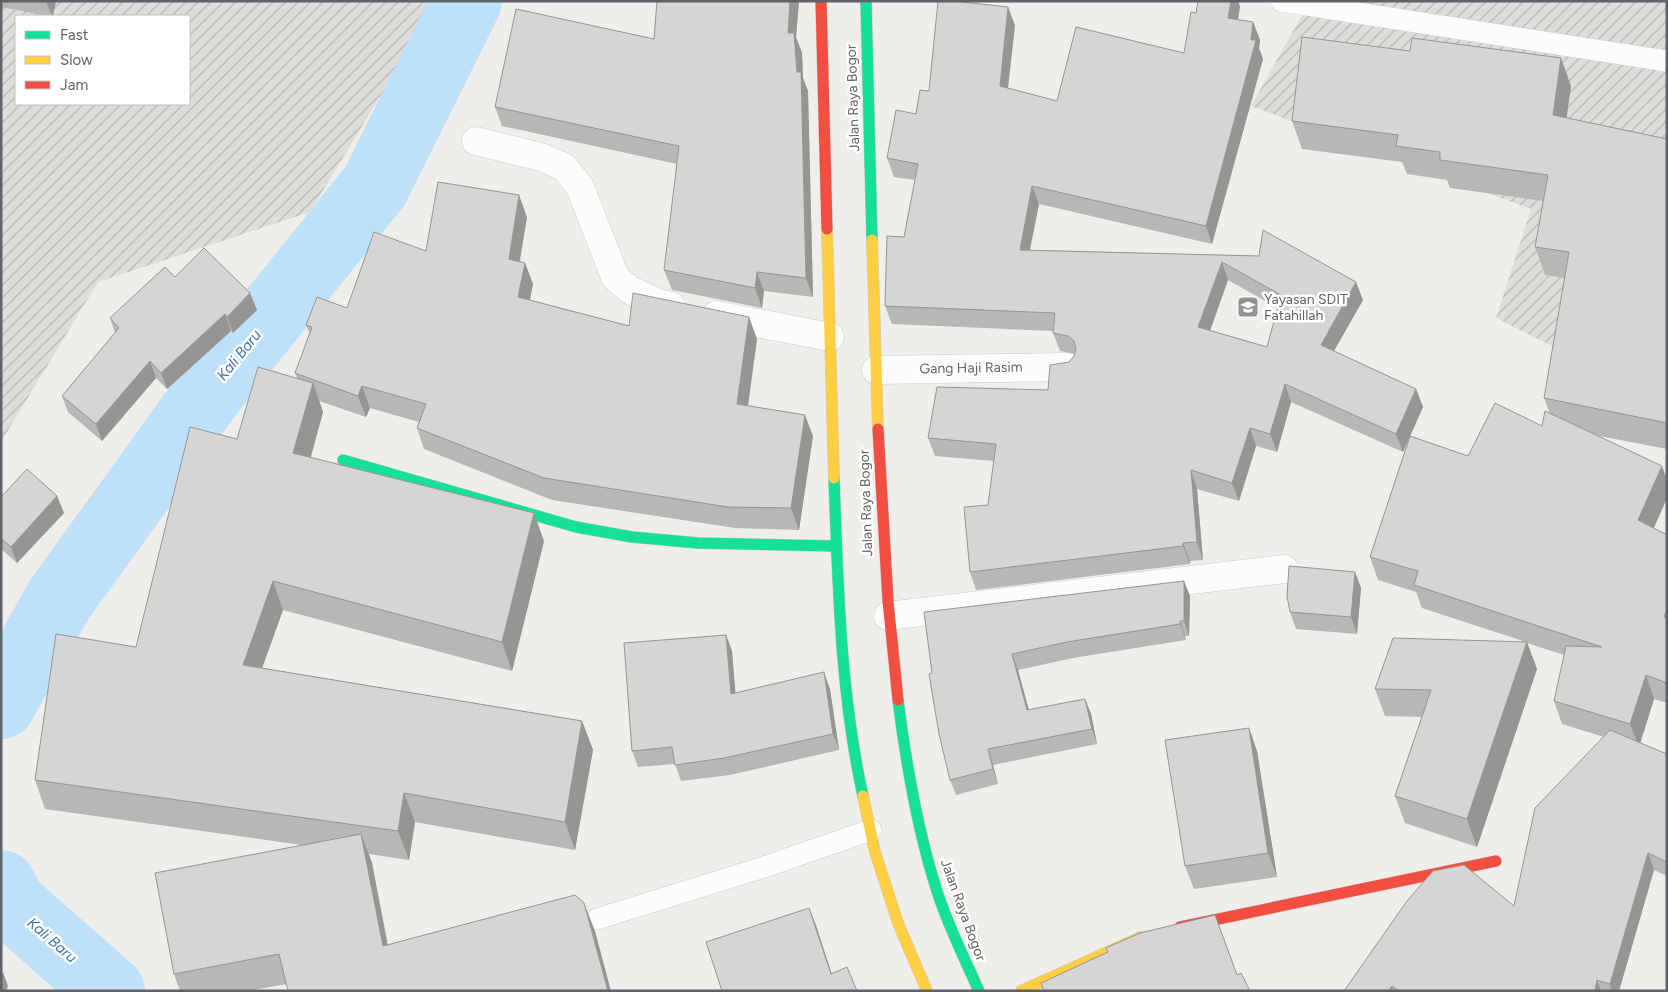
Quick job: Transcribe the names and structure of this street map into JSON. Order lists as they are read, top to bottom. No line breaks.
{"streets":{"main road":["Jalan Raya Bogor"],"street":["Gang Haji Rasim"]},"crossings":[["Jalan Raya Bogor","Gang Haji Rasim"]],"water":["Kali Baru"],"places":{"school or university":["Yayasan SDIT Fatahillah"]},"legend":["Fast","Slow","Jam"]}
